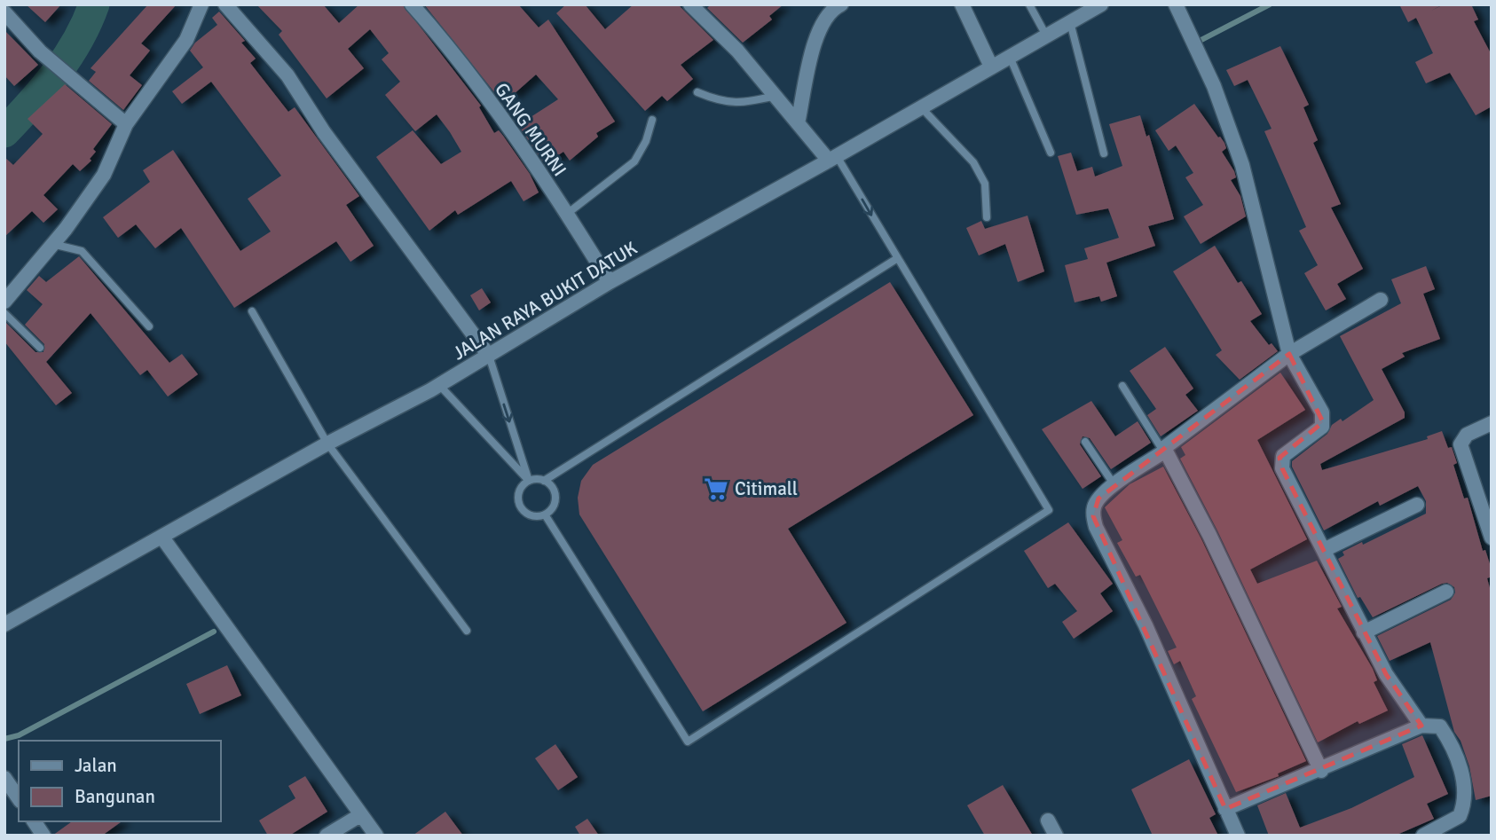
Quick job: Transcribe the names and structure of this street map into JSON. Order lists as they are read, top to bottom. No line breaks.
{"streets":{"street":["GANG MURNI","JALAN RAYA BUKIT DATUK"]},"crossings":[["GANG MURNI","JALAN RAYA BUKIT DATUK"]],"places":{"supermarket":["Citimall"]},"legend":["Jalan","Bangunan"]}
